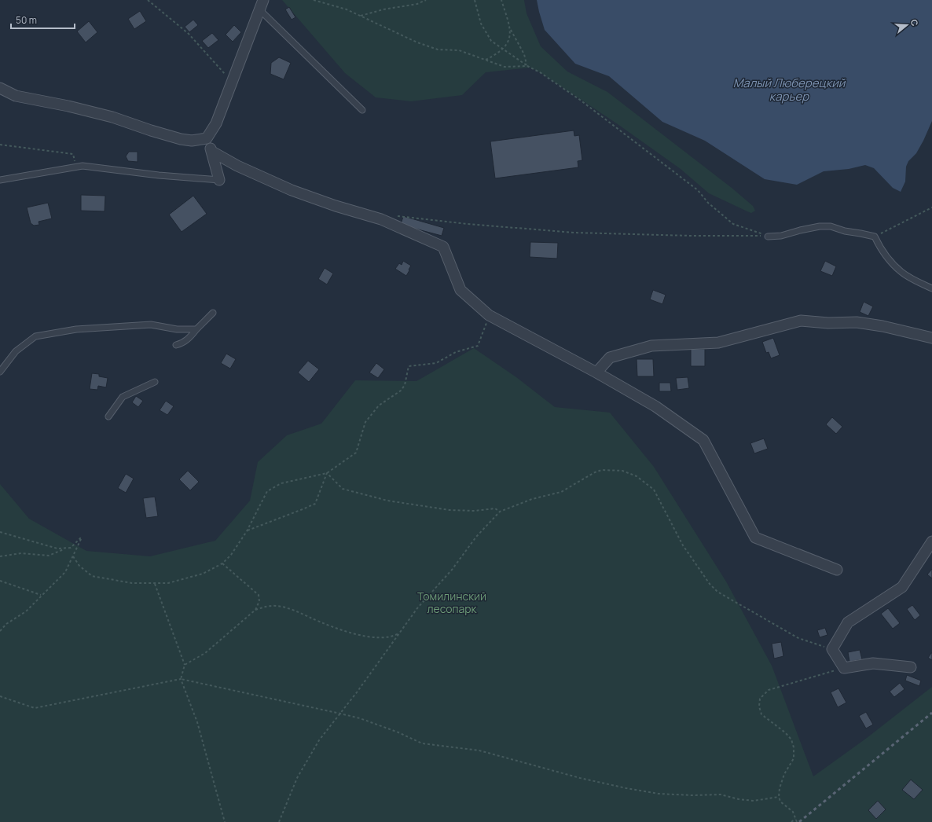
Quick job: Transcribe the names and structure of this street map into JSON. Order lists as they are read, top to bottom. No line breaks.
{"water":["Малый Люберецкий карьер"],"parks":["Томилинский лесопарк"],"scale_bar":"50 m","north":"right"}
